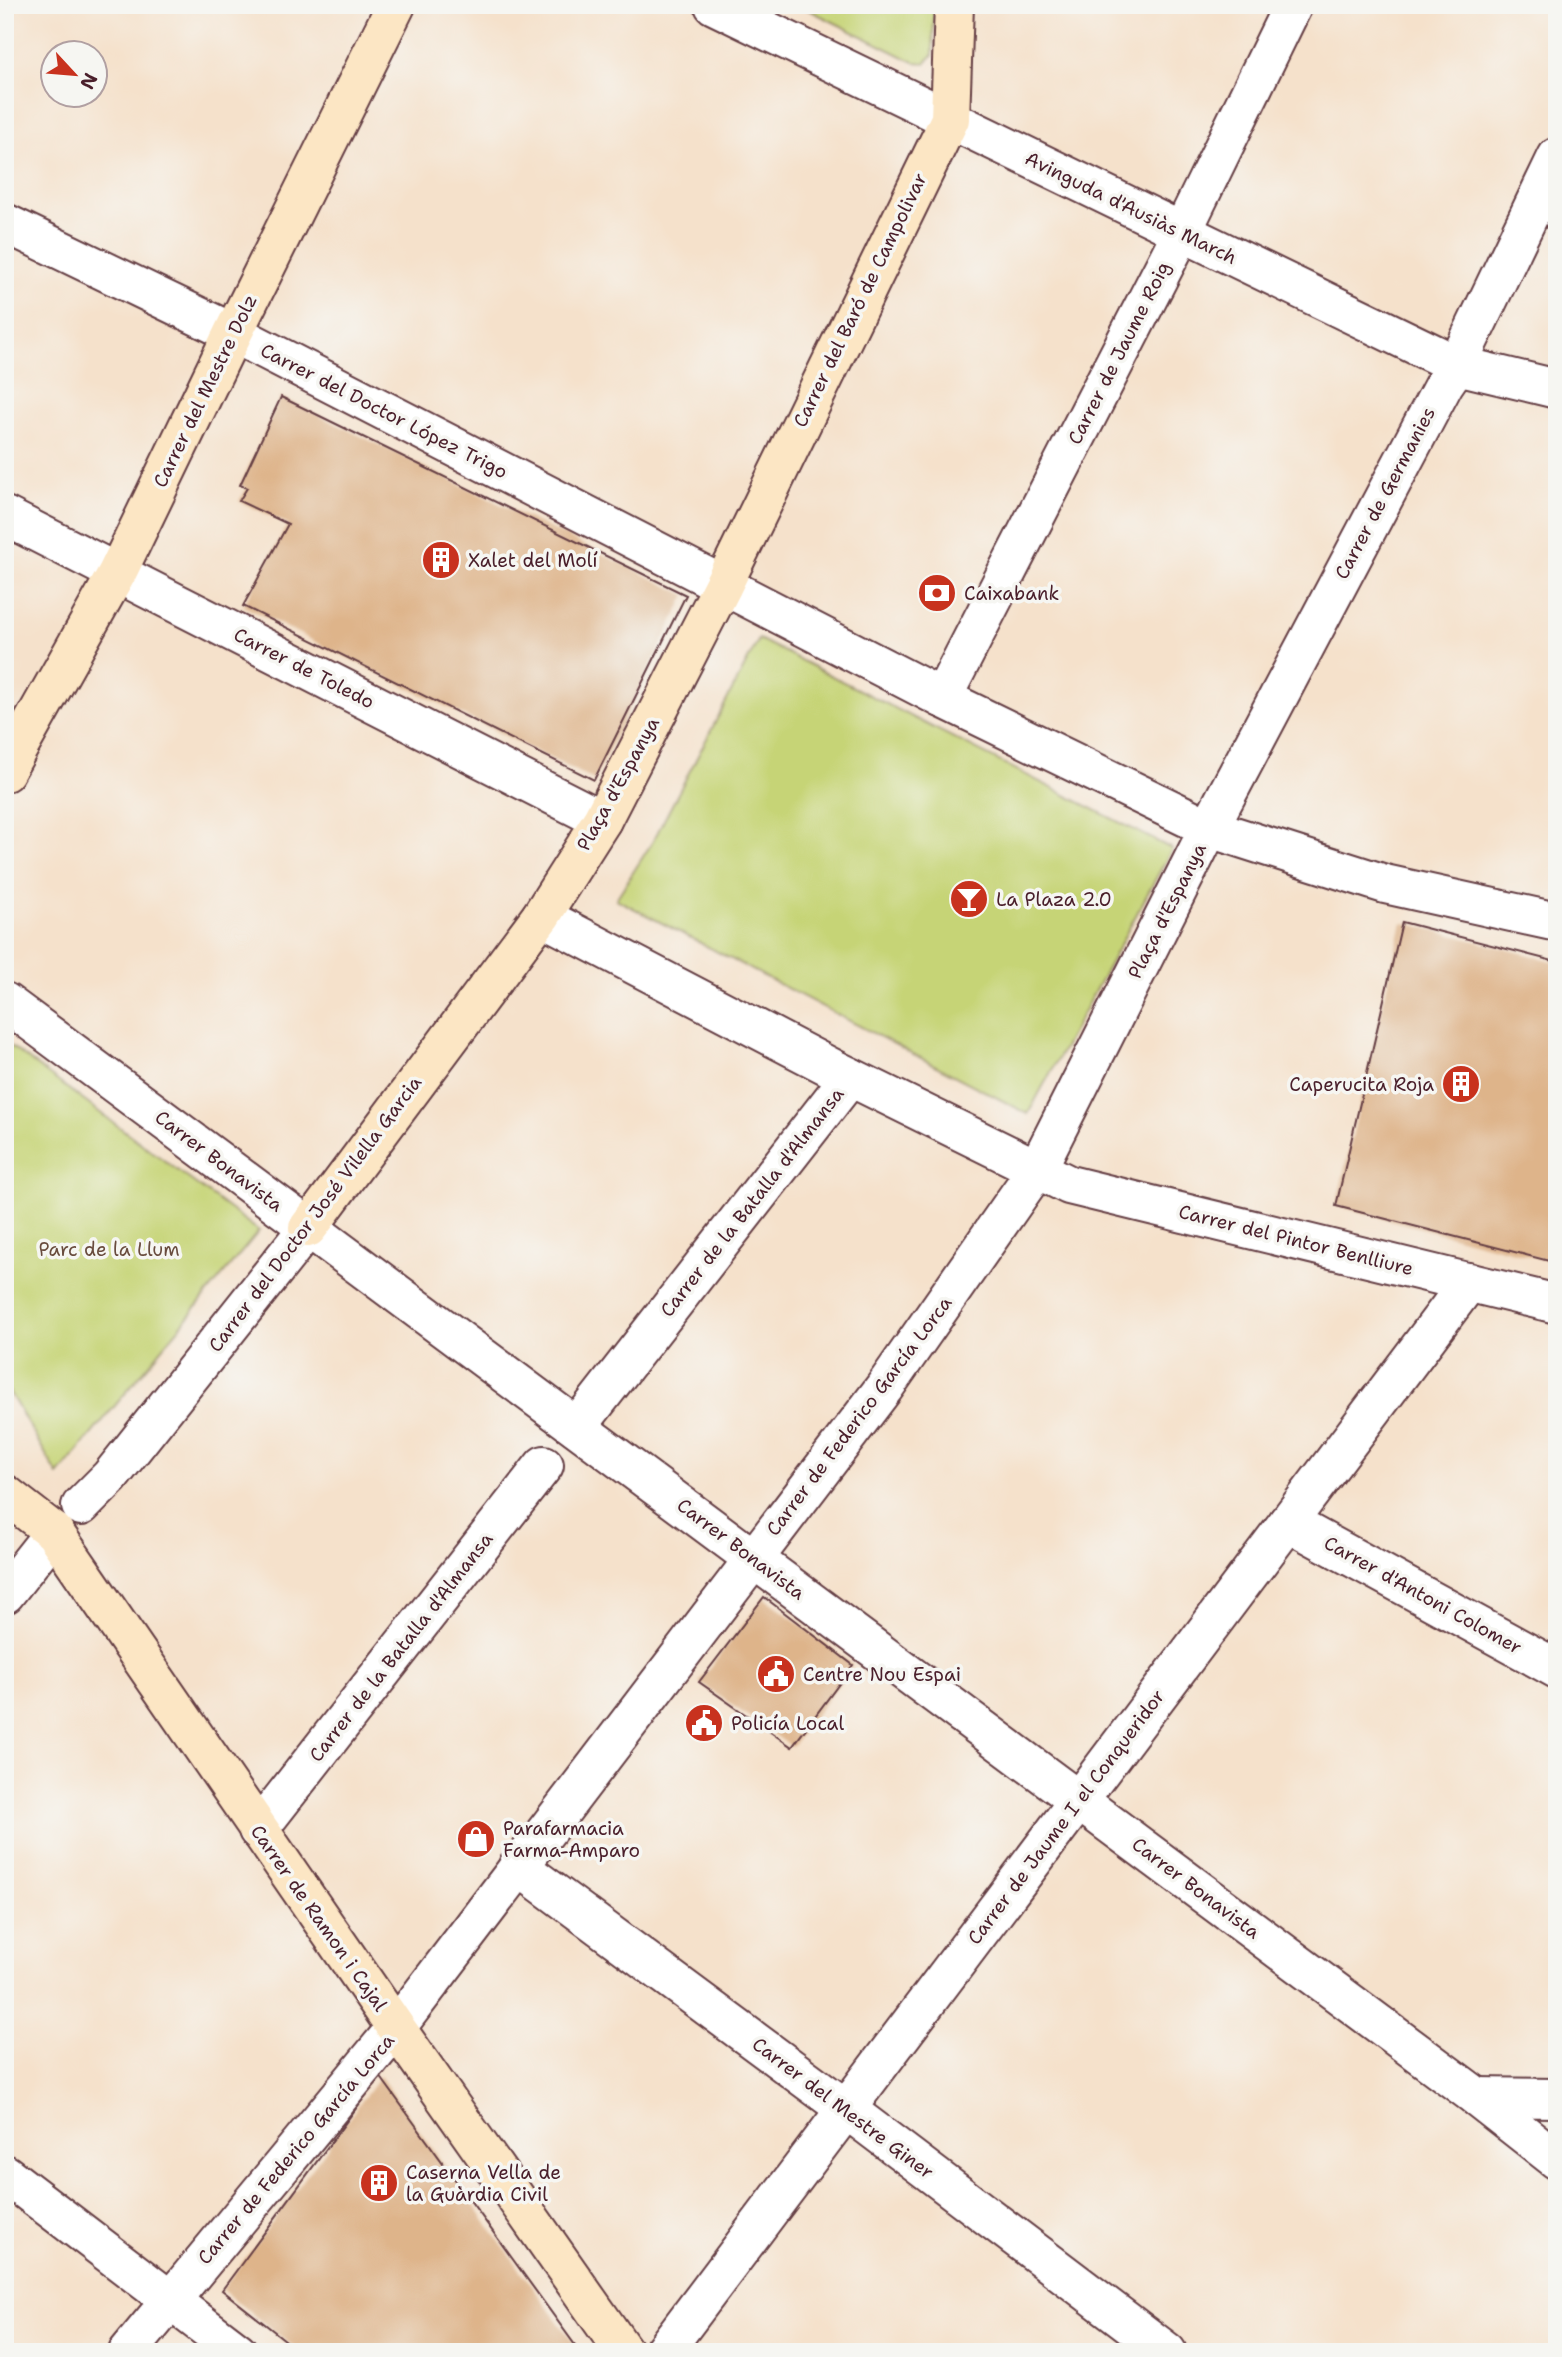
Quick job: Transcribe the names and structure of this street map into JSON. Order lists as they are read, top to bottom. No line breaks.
{"streets":{"street":["Avinguda d'Ausiàs March","Carrer del Baró de Campolivar","Carrer de Jaume Roig","Carrer del Mestre Dolz","Carrer del Doctor López Trigo","Carrer de Germanies","Carrer de Toledo","Plaça d'Espanya","Carrer Bonavista","Carrer de la Batalla d'Almansa","Carrer del Doctor José Vilella Garcia","Carrer del Pintor Benlliure","Carrer de Federico García Lorca","Carrer d'Antoni Colomer","Carrer de Jaume I el Conqueridor","Carrer de Ramon i Cajal","Carrer del Mestre Giner"]},"crossings":[["Avinguda d'Ausiàs March","Carrer del Baró de Campolivar"],["Avinguda d'Ausiàs March","Carrer de Jaume Roig"],["Avinguda d'Ausiàs March","Carrer de Germanies"],["Carrer del Baró de Campolivar","Carrer del Doctor López Trigo"],["Carrer del Baró de Campolivar","Plaça d'Espanya"],["Carrer de Jaume Roig","Plaça d'Espanya"],["Carrer del Mestre Dolz","Carrer del Doctor López Trigo"],["Carrer del Mestre Dolz","Carrer de Toledo"],["Carrer del Doctor López Trigo","Plaça d'Espanya"],["Carrer de Germanies","Plaça d'Espanya"],["Carrer de Toledo","Plaça d'Espanya"],["Plaça d'Espanya","Carrer del Doctor José Vilella Garcia"],["Plaça d'Espanya","Carrer del Pintor Benlliure"],["Plaça d'Espanya","Carrer de Federico García Lorca"],["Carrer Bonavista","Carrer de la Batalla d'Almansa"],["Carrer Bonavista","Carrer del Doctor José Vilella Garcia"],["Carrer Bonavista","Carrer de Federico García Lorca"],["Carrer Bonavista","Carrer de Jaume I el Conqueridor"],["Carrer de la Batalla d'Almansa","Carrer de Ramon i Cajal"],["Carrer del Pintor Benlliure","Carrer de Federico García Lorca"],["Carrer del Pintor Benlliure","Carrer de Jaume I el Conqueridor"],["Carrer de Federico García Lorca","Carrer de Ramon i Cajal"],["Carrer de Federico García Lorca","Carrer del Mestre Giner"],["Carrer d'Antoni Colomer","Carrer de Jaume I el Conqueridor"],["Carrer de Jaume I el Conqueridor","Carrer del Mestre Giner"]],"parks":["Parc de la Llum"],"places":{"building":["Xalet del Molí","Caperucita Roja","Caserna Vella de la Guàrdia Civil"],"bank":["Caixabank"],"bar":["La Plaza 2.0"],"public building":["Centre Nou Espai","Policía Local"],"shop":["Parafarmacia Farma-Amparo"]},"north":"bottom right"}
